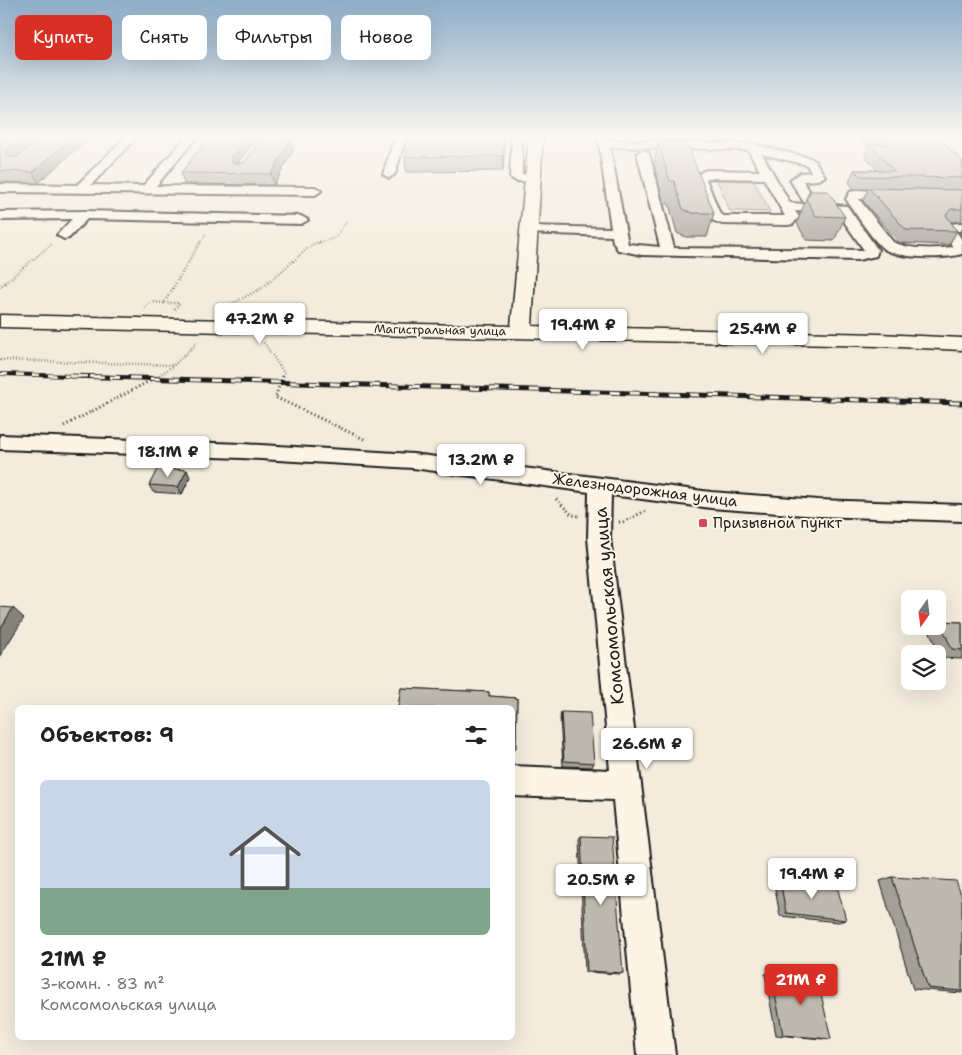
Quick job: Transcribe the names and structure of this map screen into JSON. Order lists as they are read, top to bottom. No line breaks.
{"streets":{"main road":["Магистральная улица"],"street":["Железнодорожная улица","Комсомольская улица"]},"crossings":[["Железнодорожная улица","Комсомольская улица"]],"places":{"transit":["Призывной пункт"]},"north":"bottom","page":{"chip":["Купить","Снять","Фильтры","Новое"],"price":["47.2M ₽","19.4M ₽","25.4M ₽","18.1M ₽","13.2M ₽","26.6M ₽","19.4M ₽","20.5M ₽","21M ₽"],"heading":"Объектов: 9","list":[{"name":"21M ₽","note":"3-комн. · 83 m² · Комсомольская улица"}]}}
